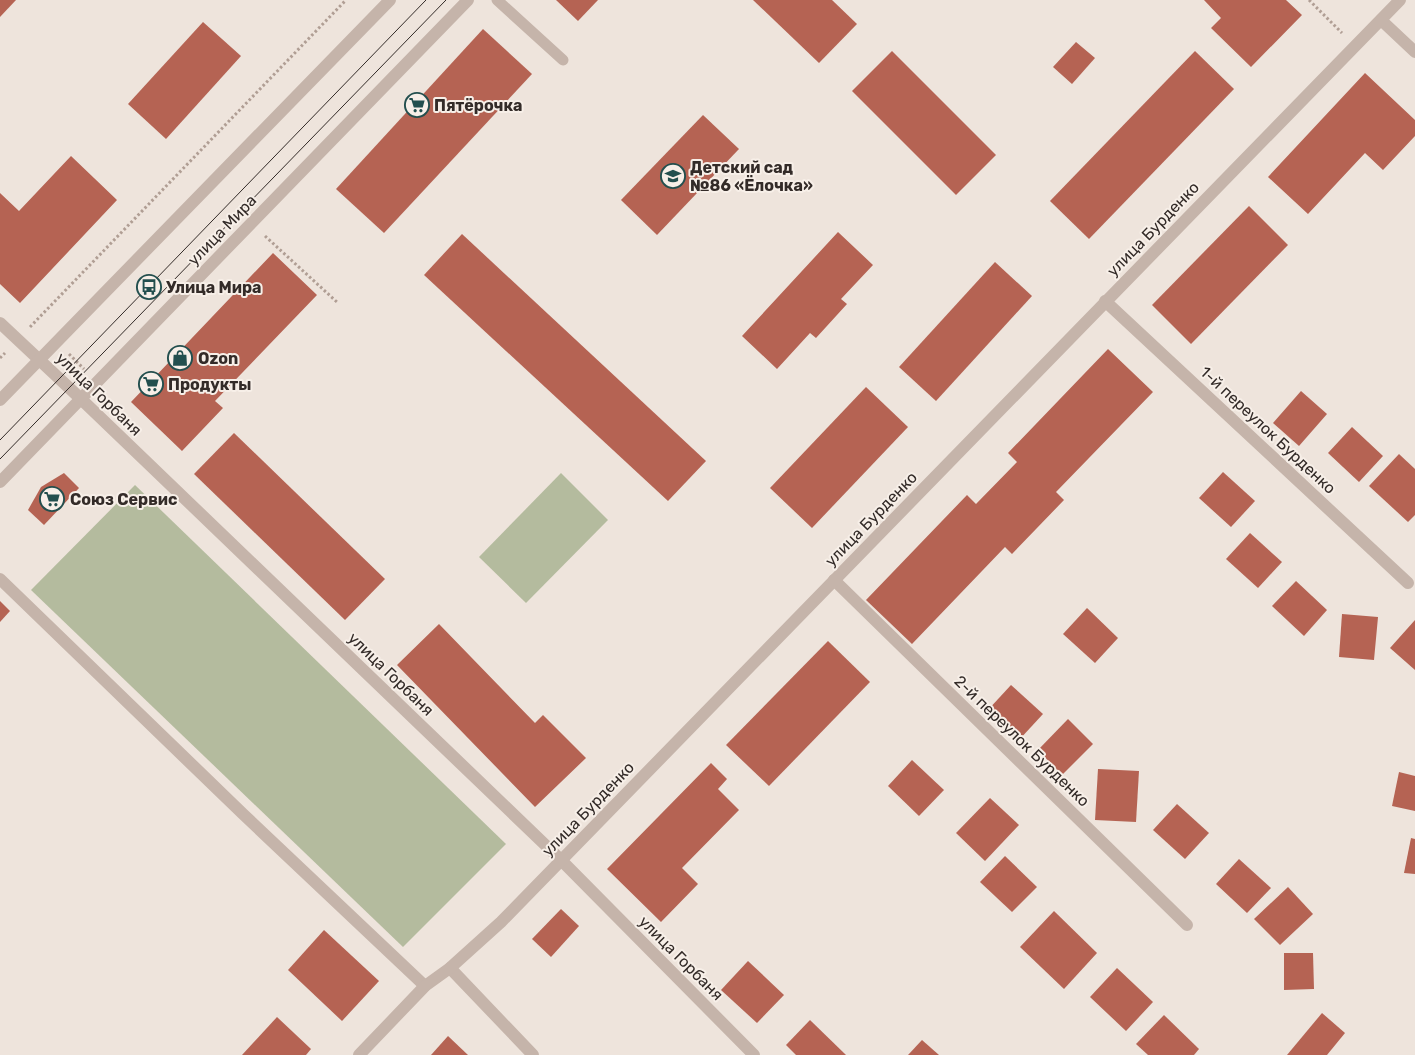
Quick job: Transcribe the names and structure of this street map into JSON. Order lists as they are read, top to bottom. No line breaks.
{"streets":{"street":["улица Бурденко","улица Мира","улица Горбаня","1-й переулок Бурденко","2-й переулок Бурденко"]},"crossings":[["улица Бурденко","улица Горбаня"],["улица Бурденко","1-й переулок Бурденко"],["улица Бурденко","2-й переулок Бурденко"],["улица Мира","улица Горбаня"]],"places":{"supermarket":["Пятёрочка","Продукты","Союз Сервис"],"school or university":["Детский сад №86 «Ёлочка»"],"bus stop":["Улица Мира"],"shop":["Ozon"]}}
